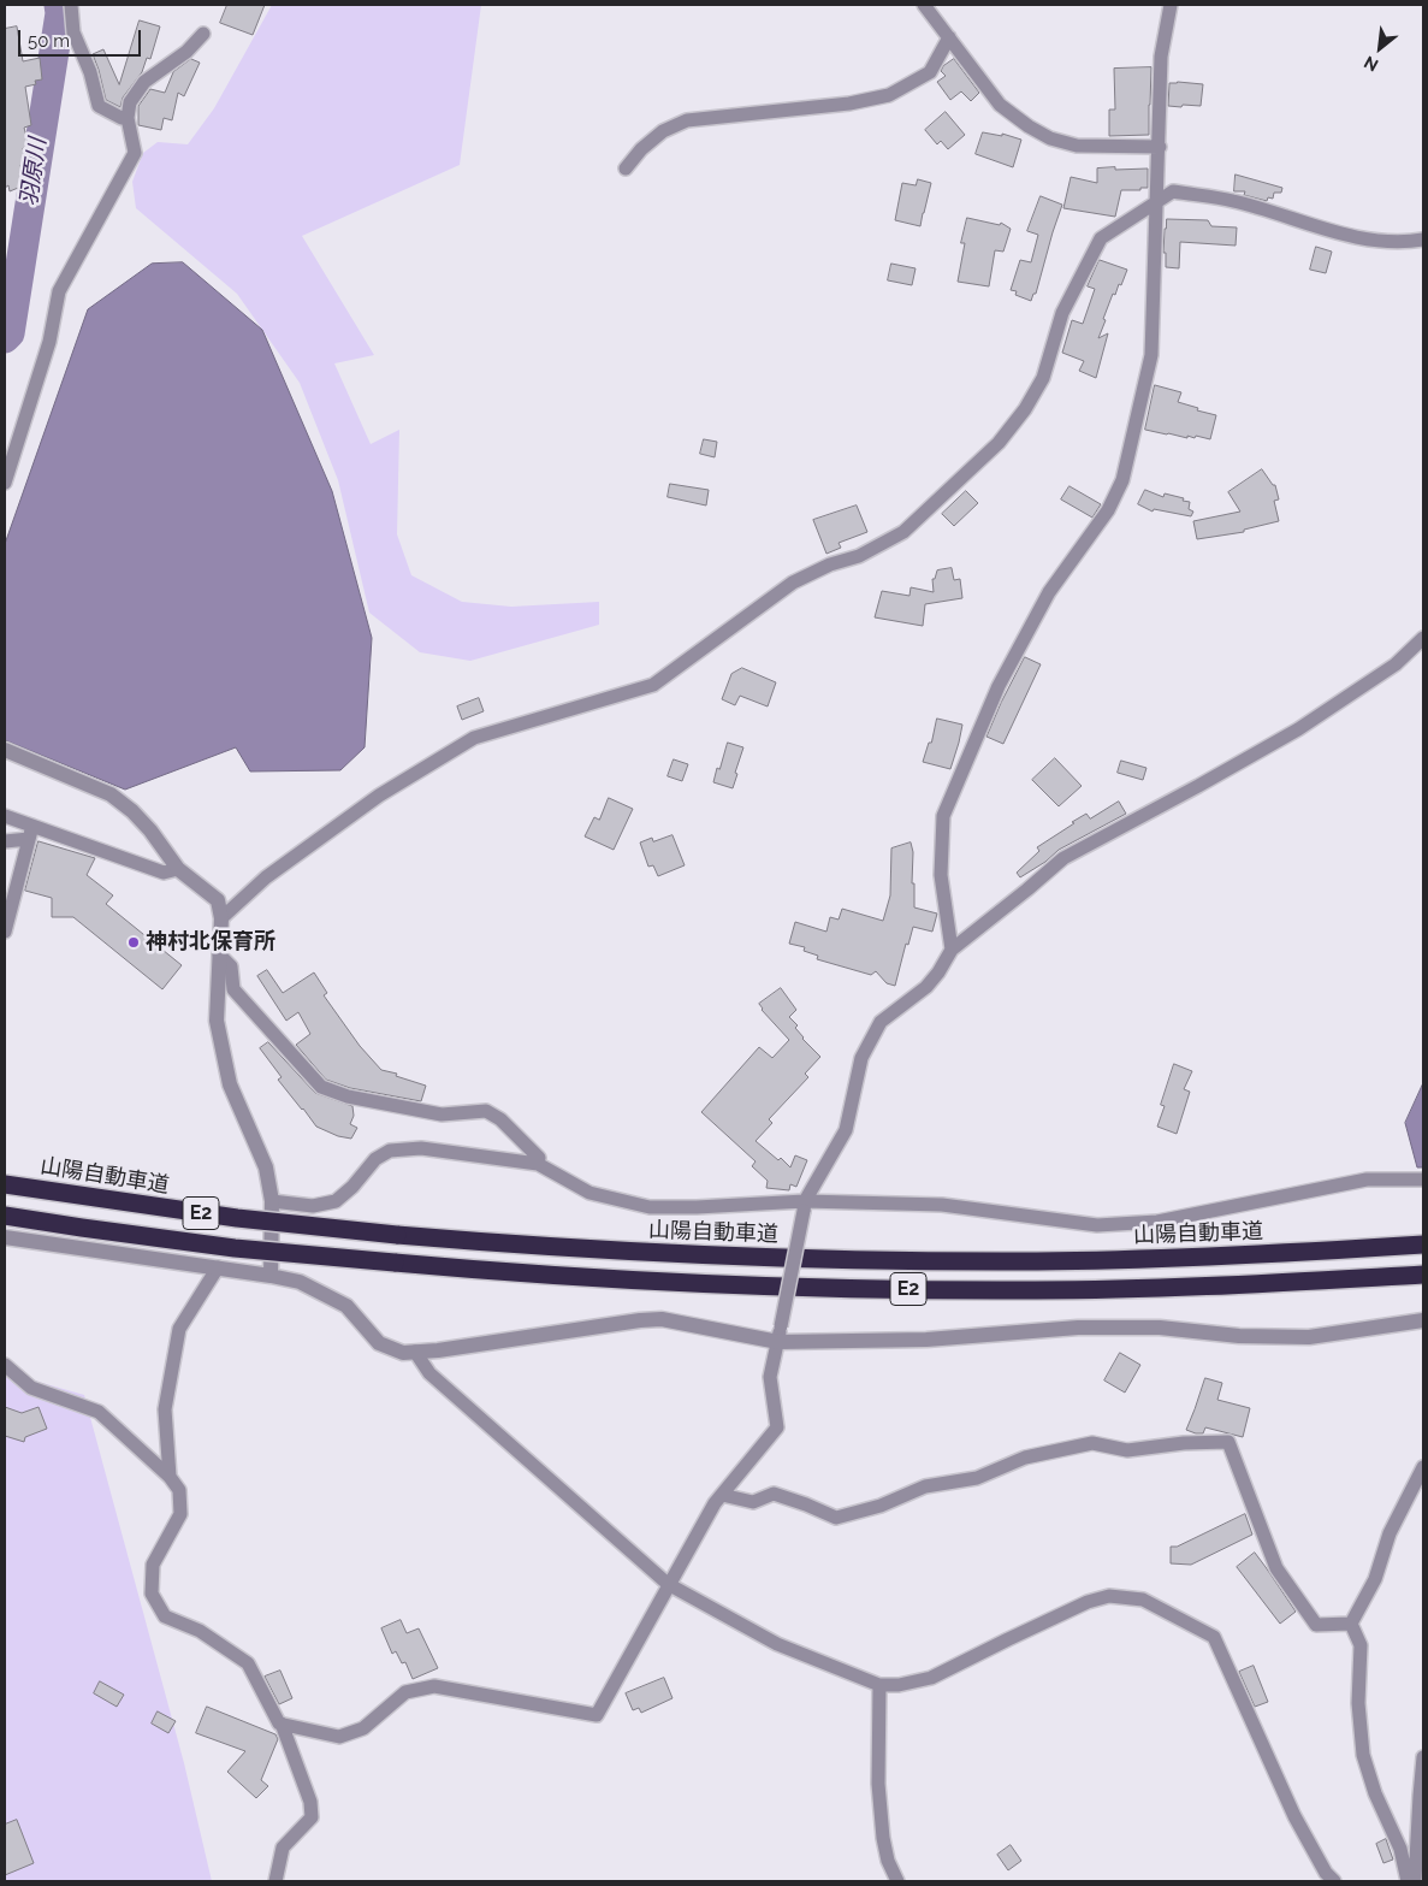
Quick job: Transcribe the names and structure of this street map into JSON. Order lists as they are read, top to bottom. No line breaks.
{"streets":{"highway":["山陽自動車道","E2"]},"water":["羽原川"],"places":["神村北保育所"],"scale_bar":"50 m","north":"bottom left"}
